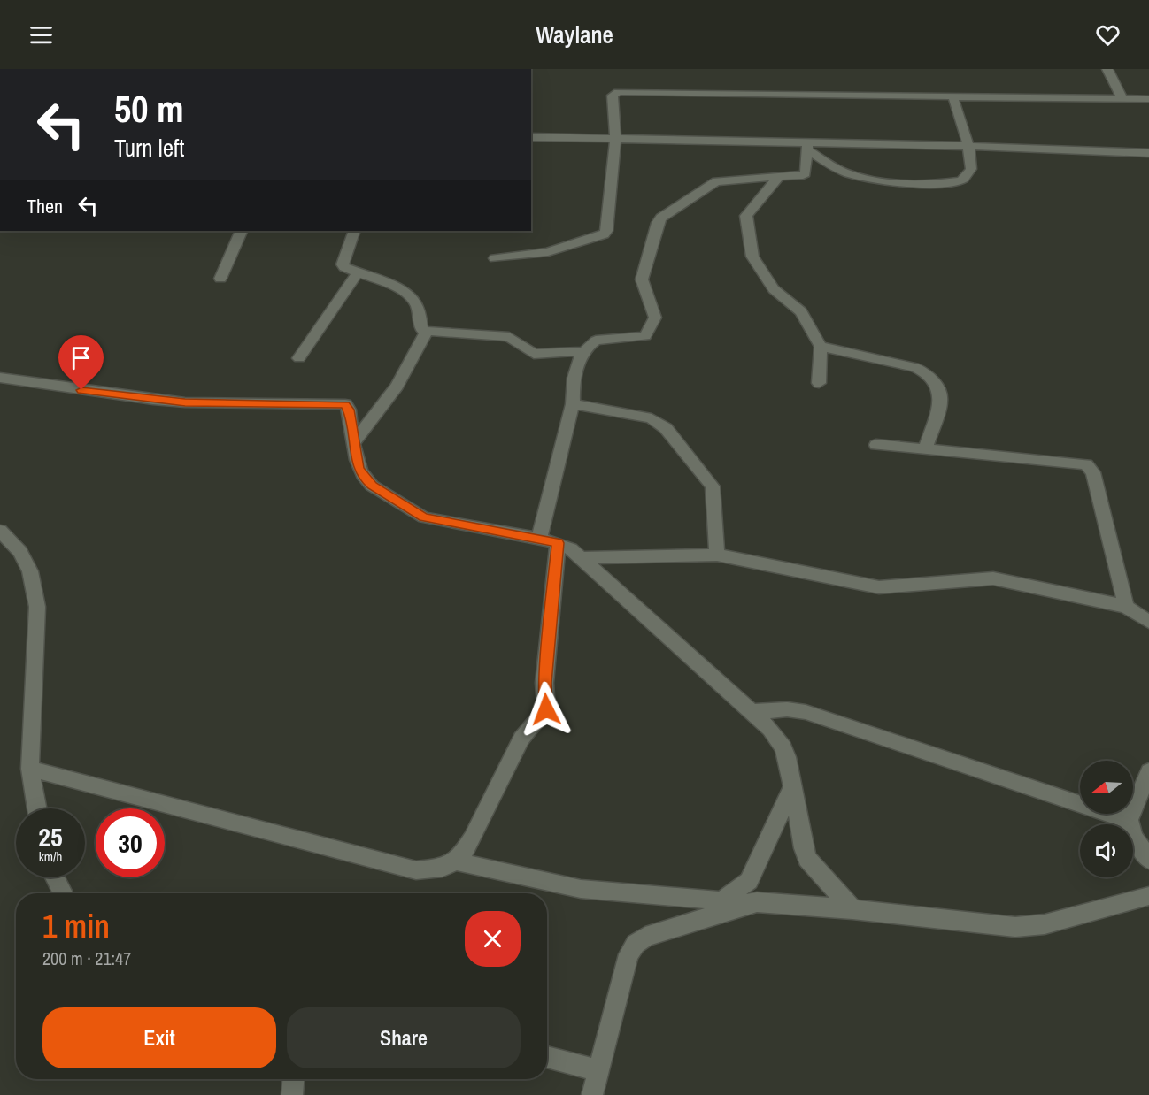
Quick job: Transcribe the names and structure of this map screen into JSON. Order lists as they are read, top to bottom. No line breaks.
{"north":"left","page":{"header":"Waylane","turn":["50 m","Turn left"],"then":"Then","speed":"25 km/h","limit":"30","heading":["1 min","200 m · 21:47"],"buttons":["Exit","Share"]}}
